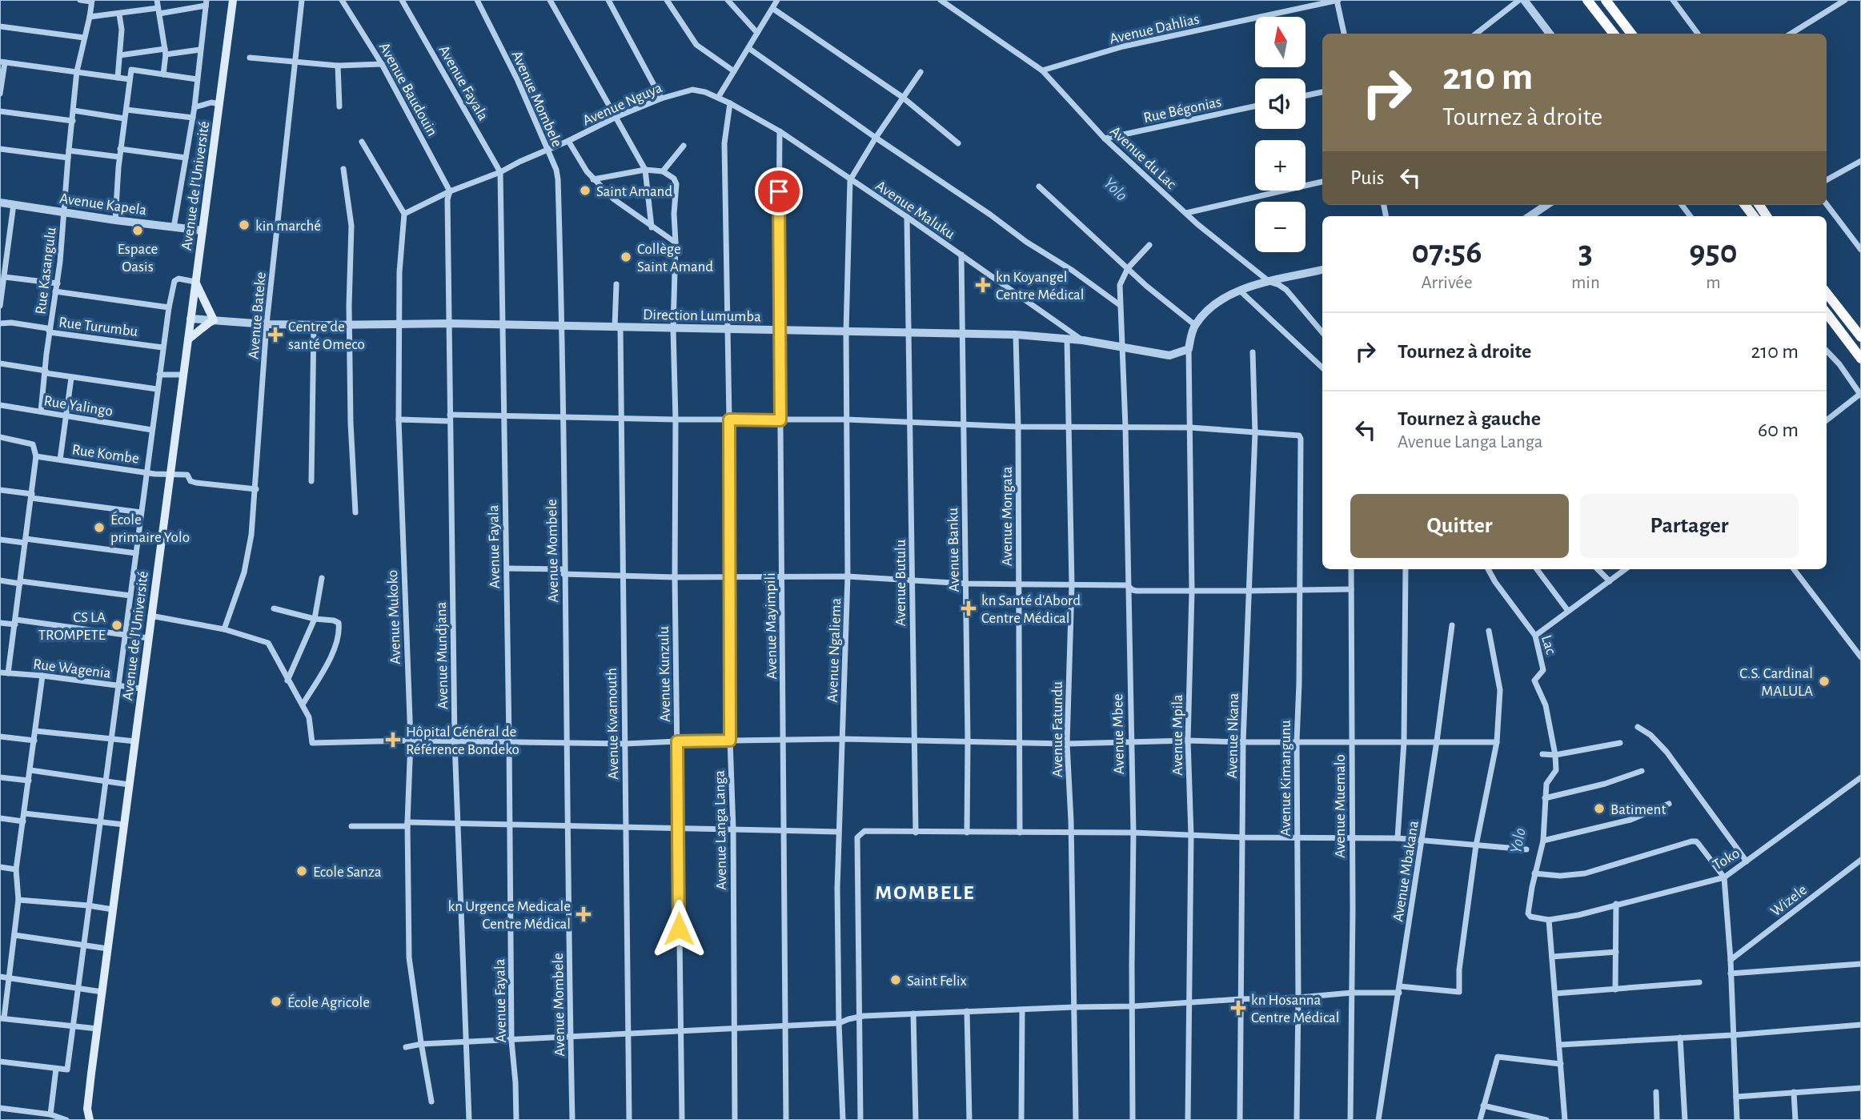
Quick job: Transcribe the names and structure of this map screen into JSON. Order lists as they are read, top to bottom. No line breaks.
{"streets":{"main road":["Avenue de l’Université"],"street":["Avenue Dahlias","Avenue Fayala","Avenue Baudouin","Avenue Mombele","Avenue Nguya","Rue Bégonias","Avenue du Lac","Avenue Kapela","Avenue Maluku","Rue Kasangulu","Direction Lumumba","Avenue Bateke","Rue Turumbu","Rue Yalingo","Rue Kombe","Avenue Mongata","Avenue Banku","Avenue Butulu","Avenue Mukoko","Avenue Mayimpili","Lac","Avenue Ngaliema","Avenue Mundjana","Rue Wagenia","Avenue Kunzulu","Avenue Kwamouth","Avenue Fatundu","Avenue Mbee","Avenue Mpila","Avenue Nkana","Avenue Kimangunu","Avenue Muemalo","Avenue Langa Langa","Toko","Avenue Mbakana","Wizele"]},"crossings":[["Avenue Dahlias","Avenue du Lac"],["Avenue Fayala","Avenue Nguya"],["Avenue Fayala","Direction Lumumba"],["Avenue Baudouin","Avenue Nguya"],["Avenue Baudouin","Avenue Mundjana"],["Avenue Mombele","Avenue Nguya"],["Avenue Mombele","Direction Lumumba"],["Avenue Nguya","Avenue Maluku"],["Avenue Nguya","Avenue Mukoko"],["Avenue Nguya","Avenue Mundjana"],["Avenue Nguya","Avenue Langa Langa"],["Rue Bégonias","Avenue du Lac"],["Avenue de l’Université","Avenue Kapela"],["Avenue de l’Université","Direction Lumumba"],["Avenue de l’Université","Rue Kombe"],["Avenue de l’Université","Rue Wagenia"],["Avenue Kapela","Rue Kasangulu"],["Avenue Maluku","Direction Lumumba"],["Avenue Maluku","Avenue Banku"],["Avenue Maluku","Avenue Butulu"],["Avenue Maluku","Avenue Mayimpili"],["Avenue Maluku","Avenue Ngaliema"],["Avenue Maluku","Avenue Langa Langa"],["Rue Kasangulu","Rue Turumbu"],["Rue Kasangulu","Rue Yalingo"],["Direction Lumumba","Avenue Bateke"],["Direction Lumumba","Avenue Mongata"],["Direction Lumumba","Avenue Banku"],["Direction Lumumba","Avenue Butulu"],["Direction Lumumba","Avenue Mukoko"],["Direction Lumumba","Avenue Mayimpili"],["Direction Lumumba","Avenue Ngaliema"],["Direction Lumumba","Avenue Mundjana"],["Direction Lumumba","Avenue Kunzulu"],["Direction Lumumba","Avenue Kwamouth"],["Direction Lumumba","Avenue Fatundu"],["Direction Lumumba","Avenue Mbee"],["Direction Lumumba","Avenue Mpila"],["Direction Lumumba","Avenue Langa Langa"],["Avenue Bateke","Rue Kombe"],["Avenue Nkana","Avenue Kimangunu"]],"districts":["MOMBELE"],"water":["Yolo"],"places":{"other":["Saint Amand","kin marché","Espace Oasis","Collège Saint Amand","École primaire Yolo","CS LA TROMPETE","C.S. Cardinal MALULA","Batiment","Ecole Sanza","Saint Felix","École Agricole"],"health":["kn Koyangel Centre Médical","Centre de santé Omeco","kn Santé d'Abord Centre Médical","Hôpital Général de Référence Bondeko","kn Urgence Medicale Centre Médical","kn Hosanna Centre Médical"]},"north":"top","page":{"map_buttons":["+","−"],"turn":["210 m","Tournez à droite"],"then":"Puis","eta":["07:56","Arrivée","3","min","950","m"],"list":[{"name":"Tournez à droite","value":"210 m"},{"name":"Tournez à gauche","note":"Avenue Langa Langa","value":"60 m"}],"buttons":["Quitter","Partager"]}}
